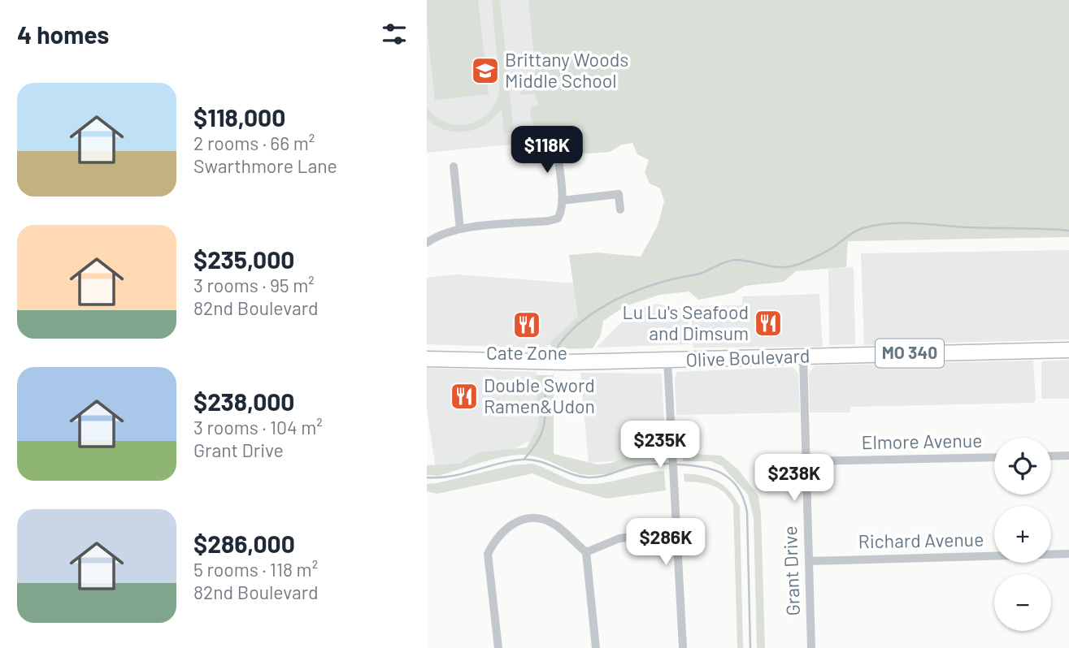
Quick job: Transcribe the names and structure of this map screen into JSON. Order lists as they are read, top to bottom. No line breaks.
{"streets":{"main road":["MO 340","Olive Boulevard"],"street":["Elmore Avenue","Richard Avenue","Grant Drive"]},"crossings":[["Olive Boulevard","Grant Drive"],["Elmore Avenue","Grant Drive"],["Richard Avenue","Grant Drive"]],"places":{"school or university":["Brittany Woods Middle School"],"restaurant":["Lu Lu's Seafood and Dimsum","Cate Zone","Double Sword Ramen&Udon"]},"page":{"heading":"4 homes","list":[{"name":"$118,000","note":"2 rooms · 66 m² · Swarthmore Lane"},{"name":"$235,000","note":"3 rooms · 95 m² · 82nd Boulevard"},{"name":"$238,000","note":"3 rooms · 104 m² · Grant Drive"},{"name":"$286,000","note":"5 rooms · 118 m² · 82nd Boulevard"}],"price":["$118K","$235K","$238K","$286K"],"map_buttons":["+","−"]}}
